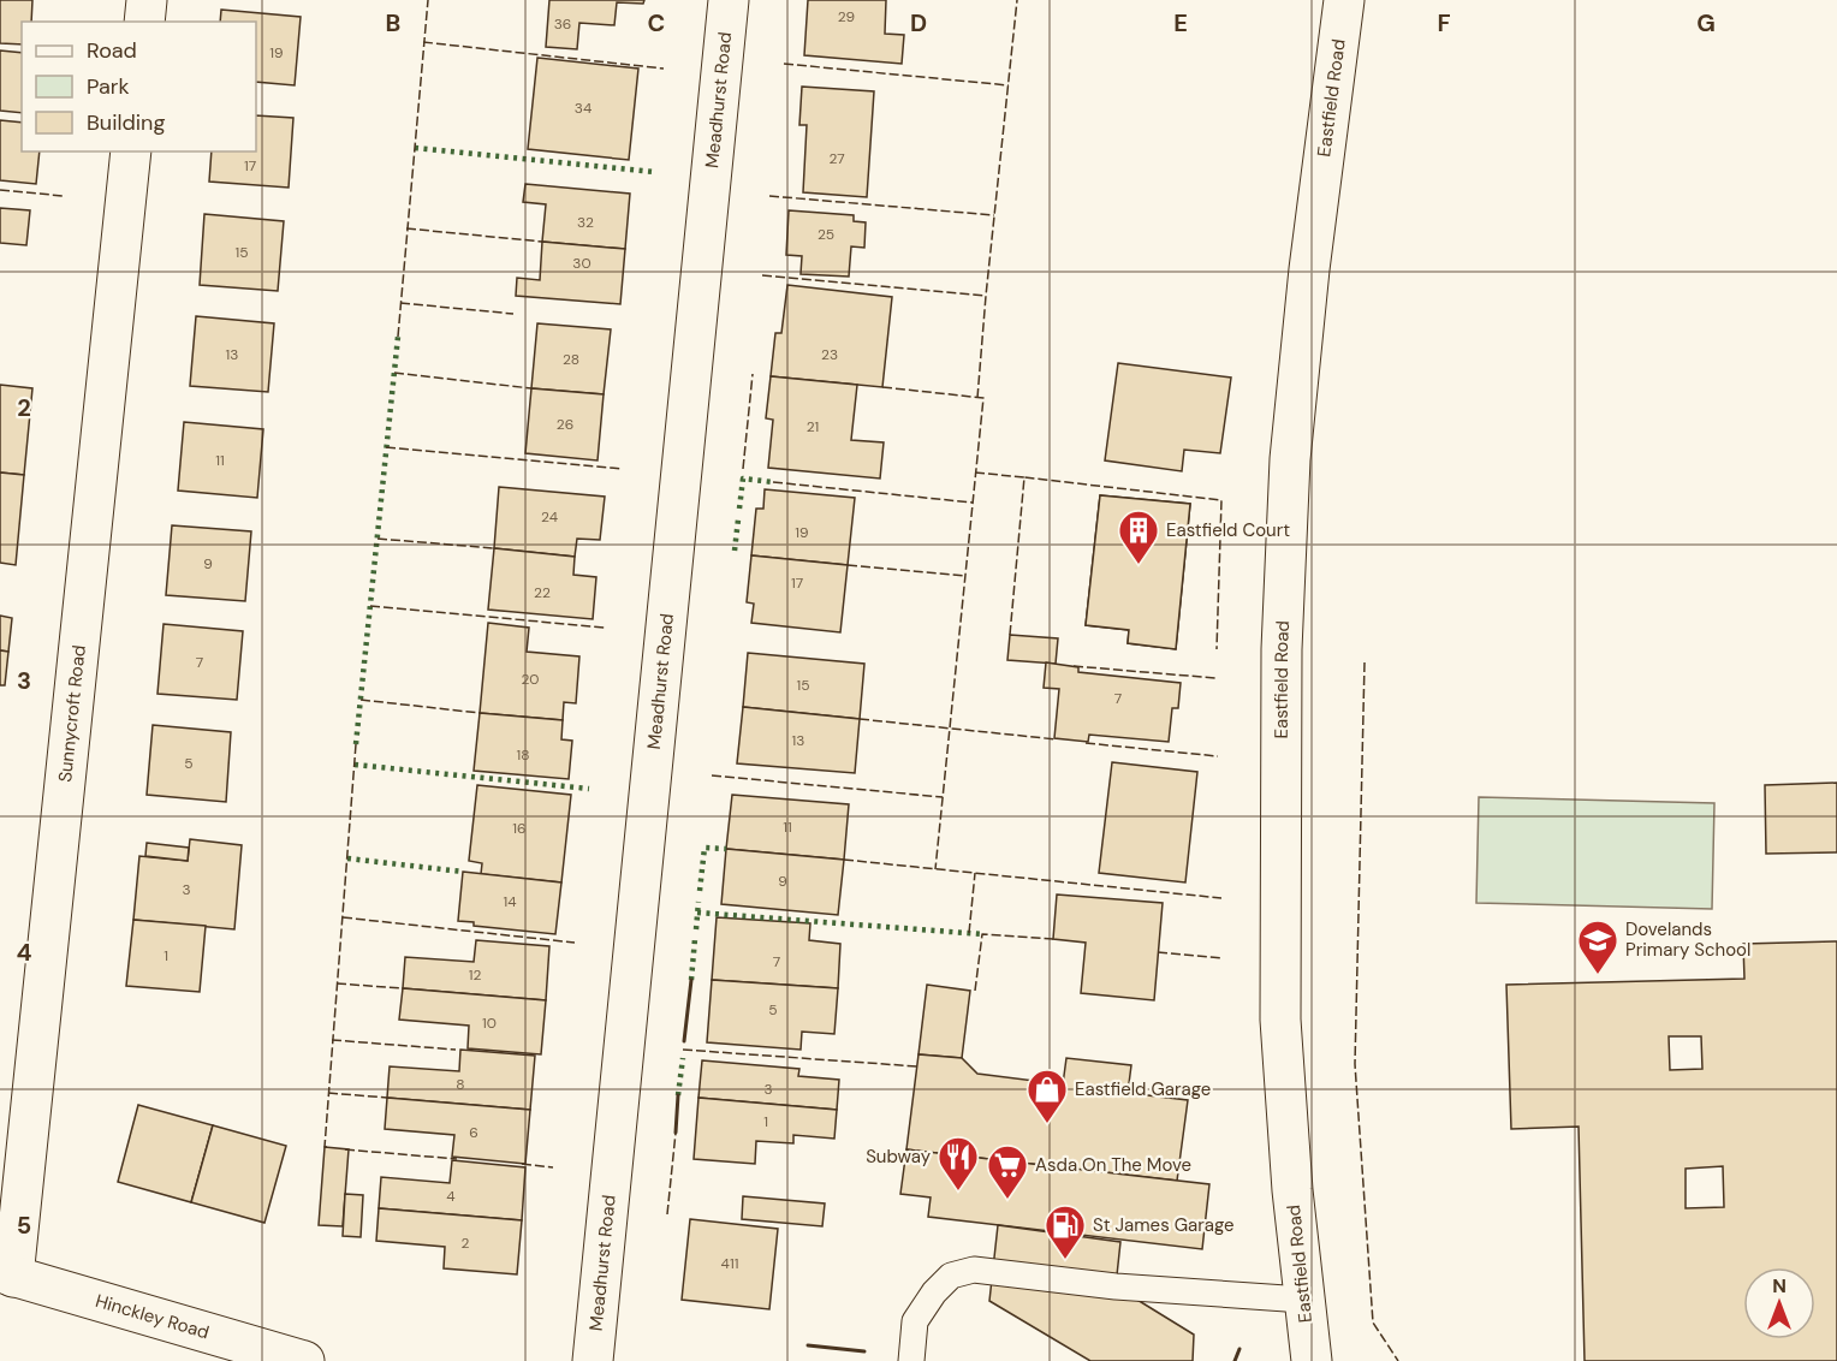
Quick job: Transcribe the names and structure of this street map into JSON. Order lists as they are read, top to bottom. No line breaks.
{"streets":{"street":["Eastfield Road","Meadhurst Road","Sunnycroft Road","Hinckley Road"]},"crossings":[["Sunnycroft Road","Hinckley Road"]],"places":{"building":["Eastfield Court"],"school or university":["Dovelands Primary School"],"shop":["Eastfield Garage"],"restaurant":["Subway"],"supermarket":["Asda On The Move"],"fuel station":["St James Garage"]},"house_numbers":["29","36","19","34","27","17","32","25","15","30","13","23","28","26","21","11","24","19","9","17","22","7","20","15","7","13","18","5","11","16","9","3","14","1","7","12","5","10","8","3","1","6","4","2","411"],"legend":["Road","Park","Building"],"north":"top","grid":{"columns":["B","C","D","E","F","G"],"rows":["2","3","4","5"]}}
